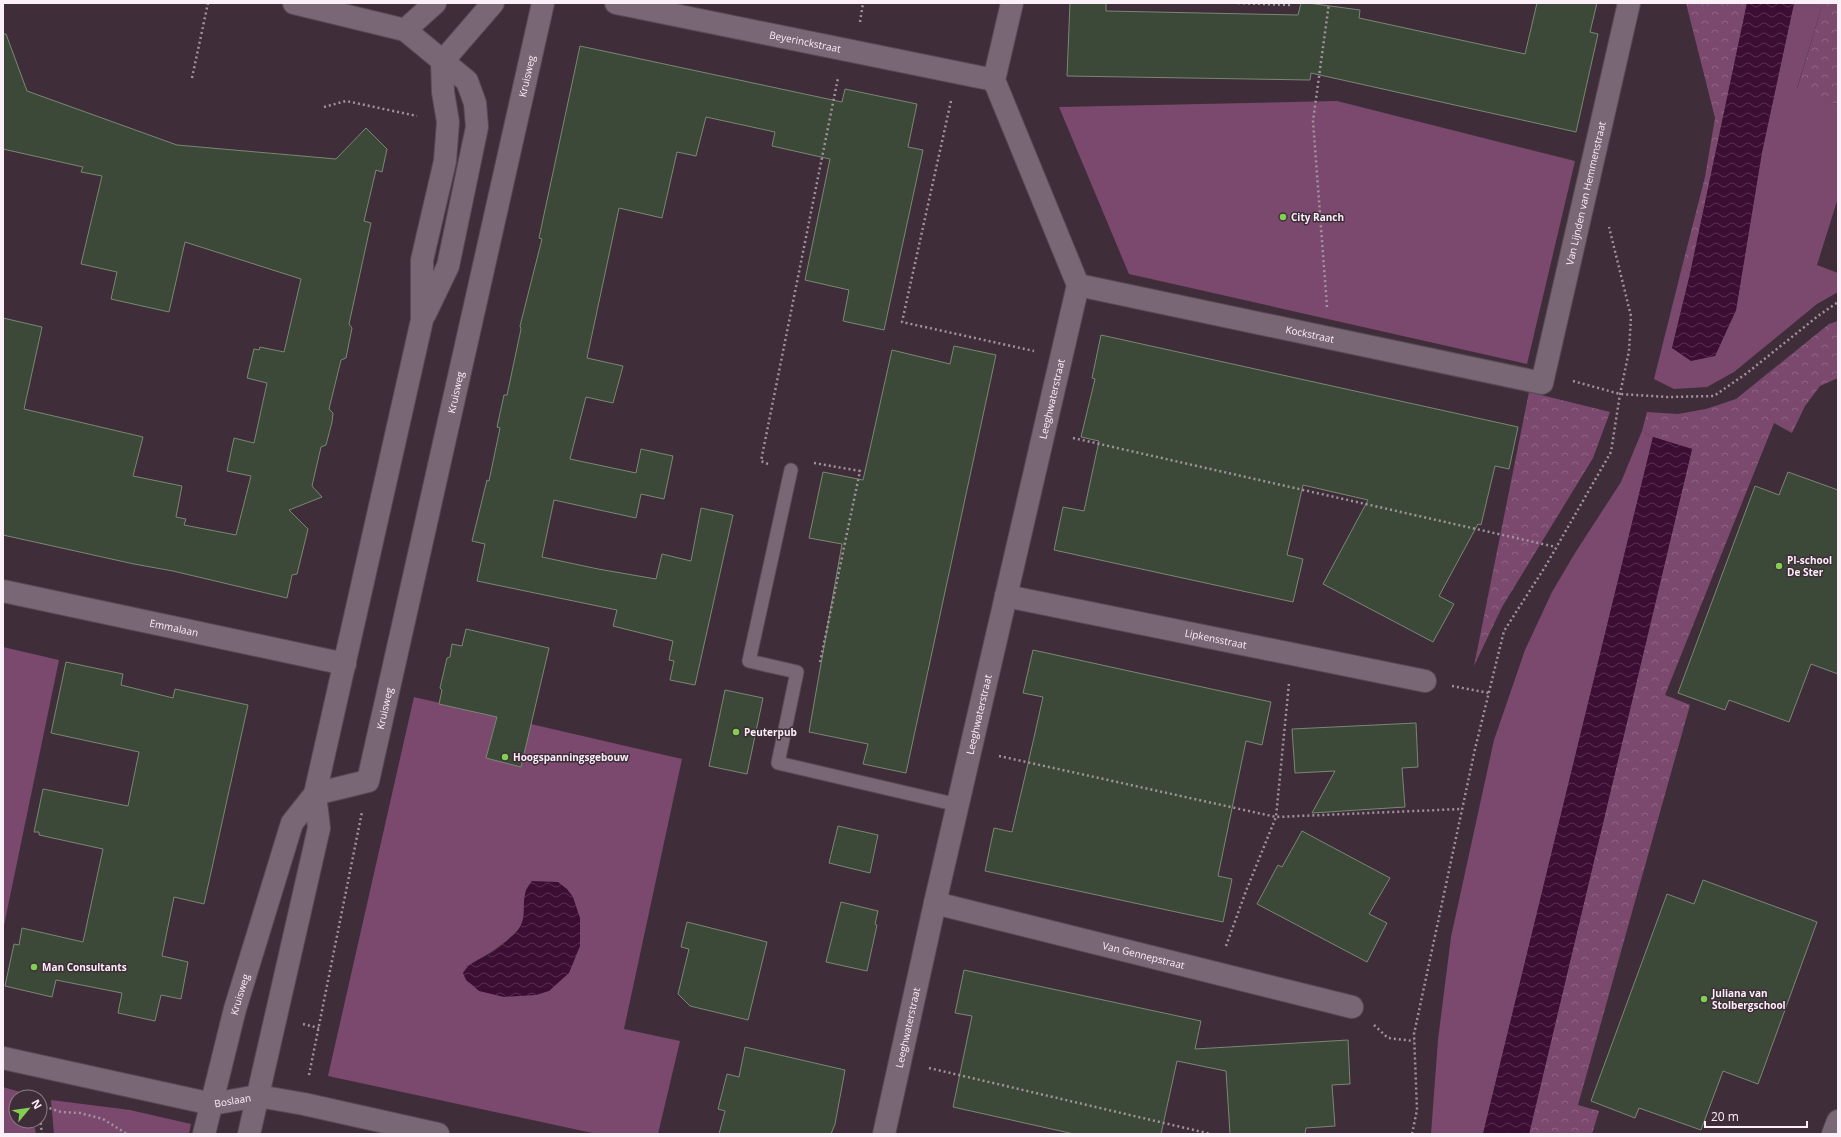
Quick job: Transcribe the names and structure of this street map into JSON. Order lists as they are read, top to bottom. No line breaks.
{"streets":{"street":["Beyerinckstraat","Kruisweg","Van Lijnden van Hemmenstraat","Kockstraat","Leeghwaterstraat","Emmalaan","Lipkensstraat","Van Gennepstraat","Boslaan"]},"crossings":[["Kruisweg","Emmalaan"],["Kruisweg","Boslaan"],["Van Lijnden van Hemmenstraat","Kockstraat"],["Kockstraat","Leeghwaterstraat"],["Leeghwaterstraat","Lipkensstraat"],["Leeghwaterstraat","Van Gennepstraat"]],"places":["City Ranch","PI-school De Ster","Peuterpub","Hoogspanningsgebouw","Man Consultants","Juliana van Stolbergschool"],"scale_bar":"20 m","north":"top right"}
